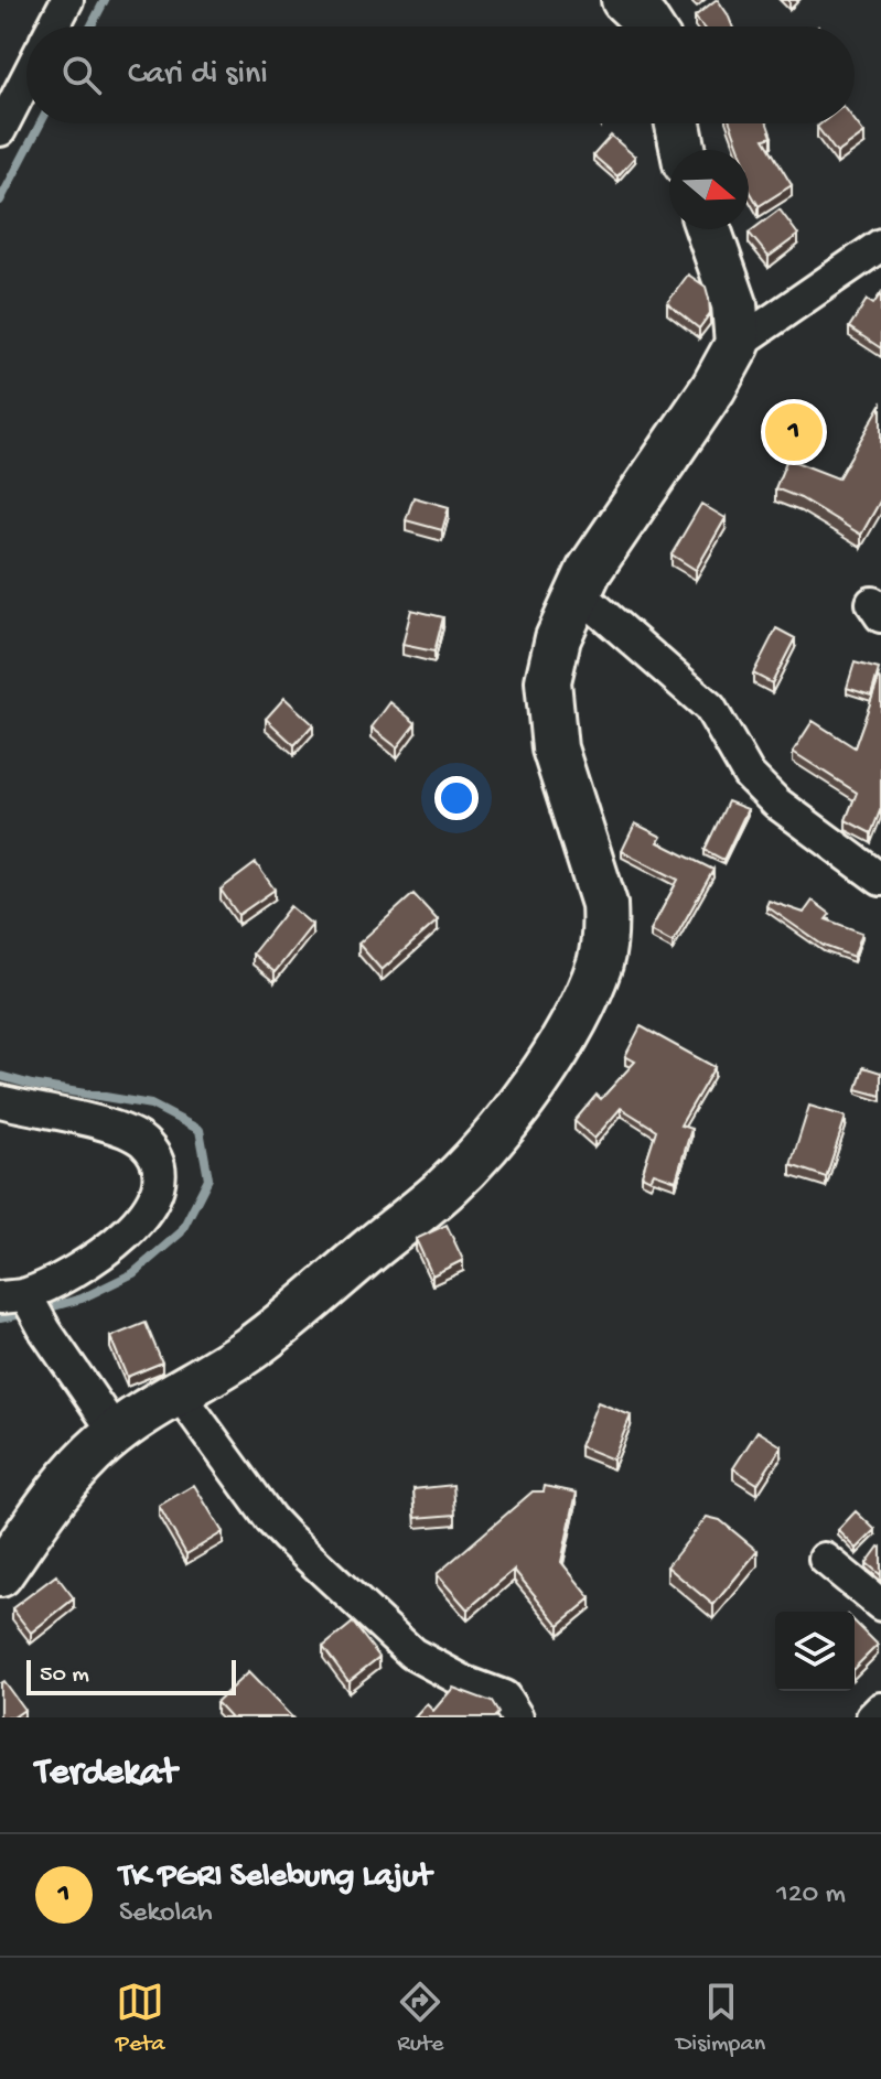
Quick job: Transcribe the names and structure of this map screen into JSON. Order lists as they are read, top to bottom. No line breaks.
{"scale_bar":"50 m","north":"right","page":{"search":"Cari di sini","pins":"1","scale":"50 m","heading":"Terdekat","list":[{"mark":"1","name":"TK PGRI Selebung Lajut","note":"Sekolah","value":"120 m"}],"nav":["Peta","Rute","Disimpan"]}}
